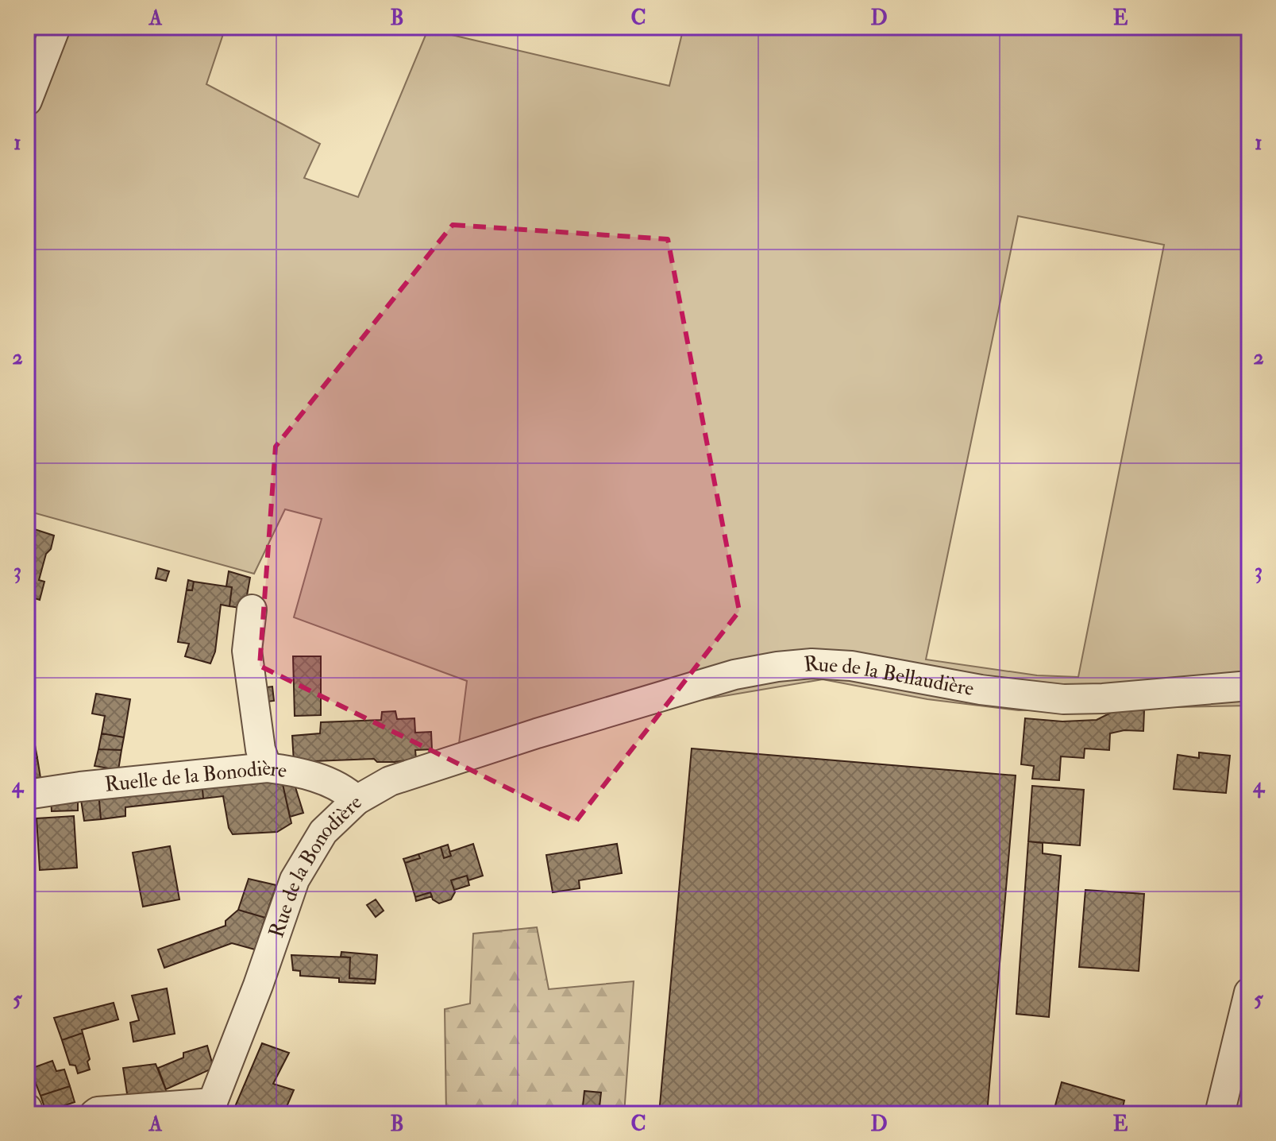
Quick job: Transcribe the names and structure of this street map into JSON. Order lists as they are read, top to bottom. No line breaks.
{"streets":{"street":["Rue de la Bellaudière","Ruelle de la Bonodière","Rue de la Bonodière"]},"crossings":[["Rue de la Bellaudière","Rue de la Bonodière"],["Ruelle de la Bonodière","Rue de la Bonodière"]],"grid":{"columns":["A","B","C","D","E"],"rows":["1","2","3","4","5"]}}
